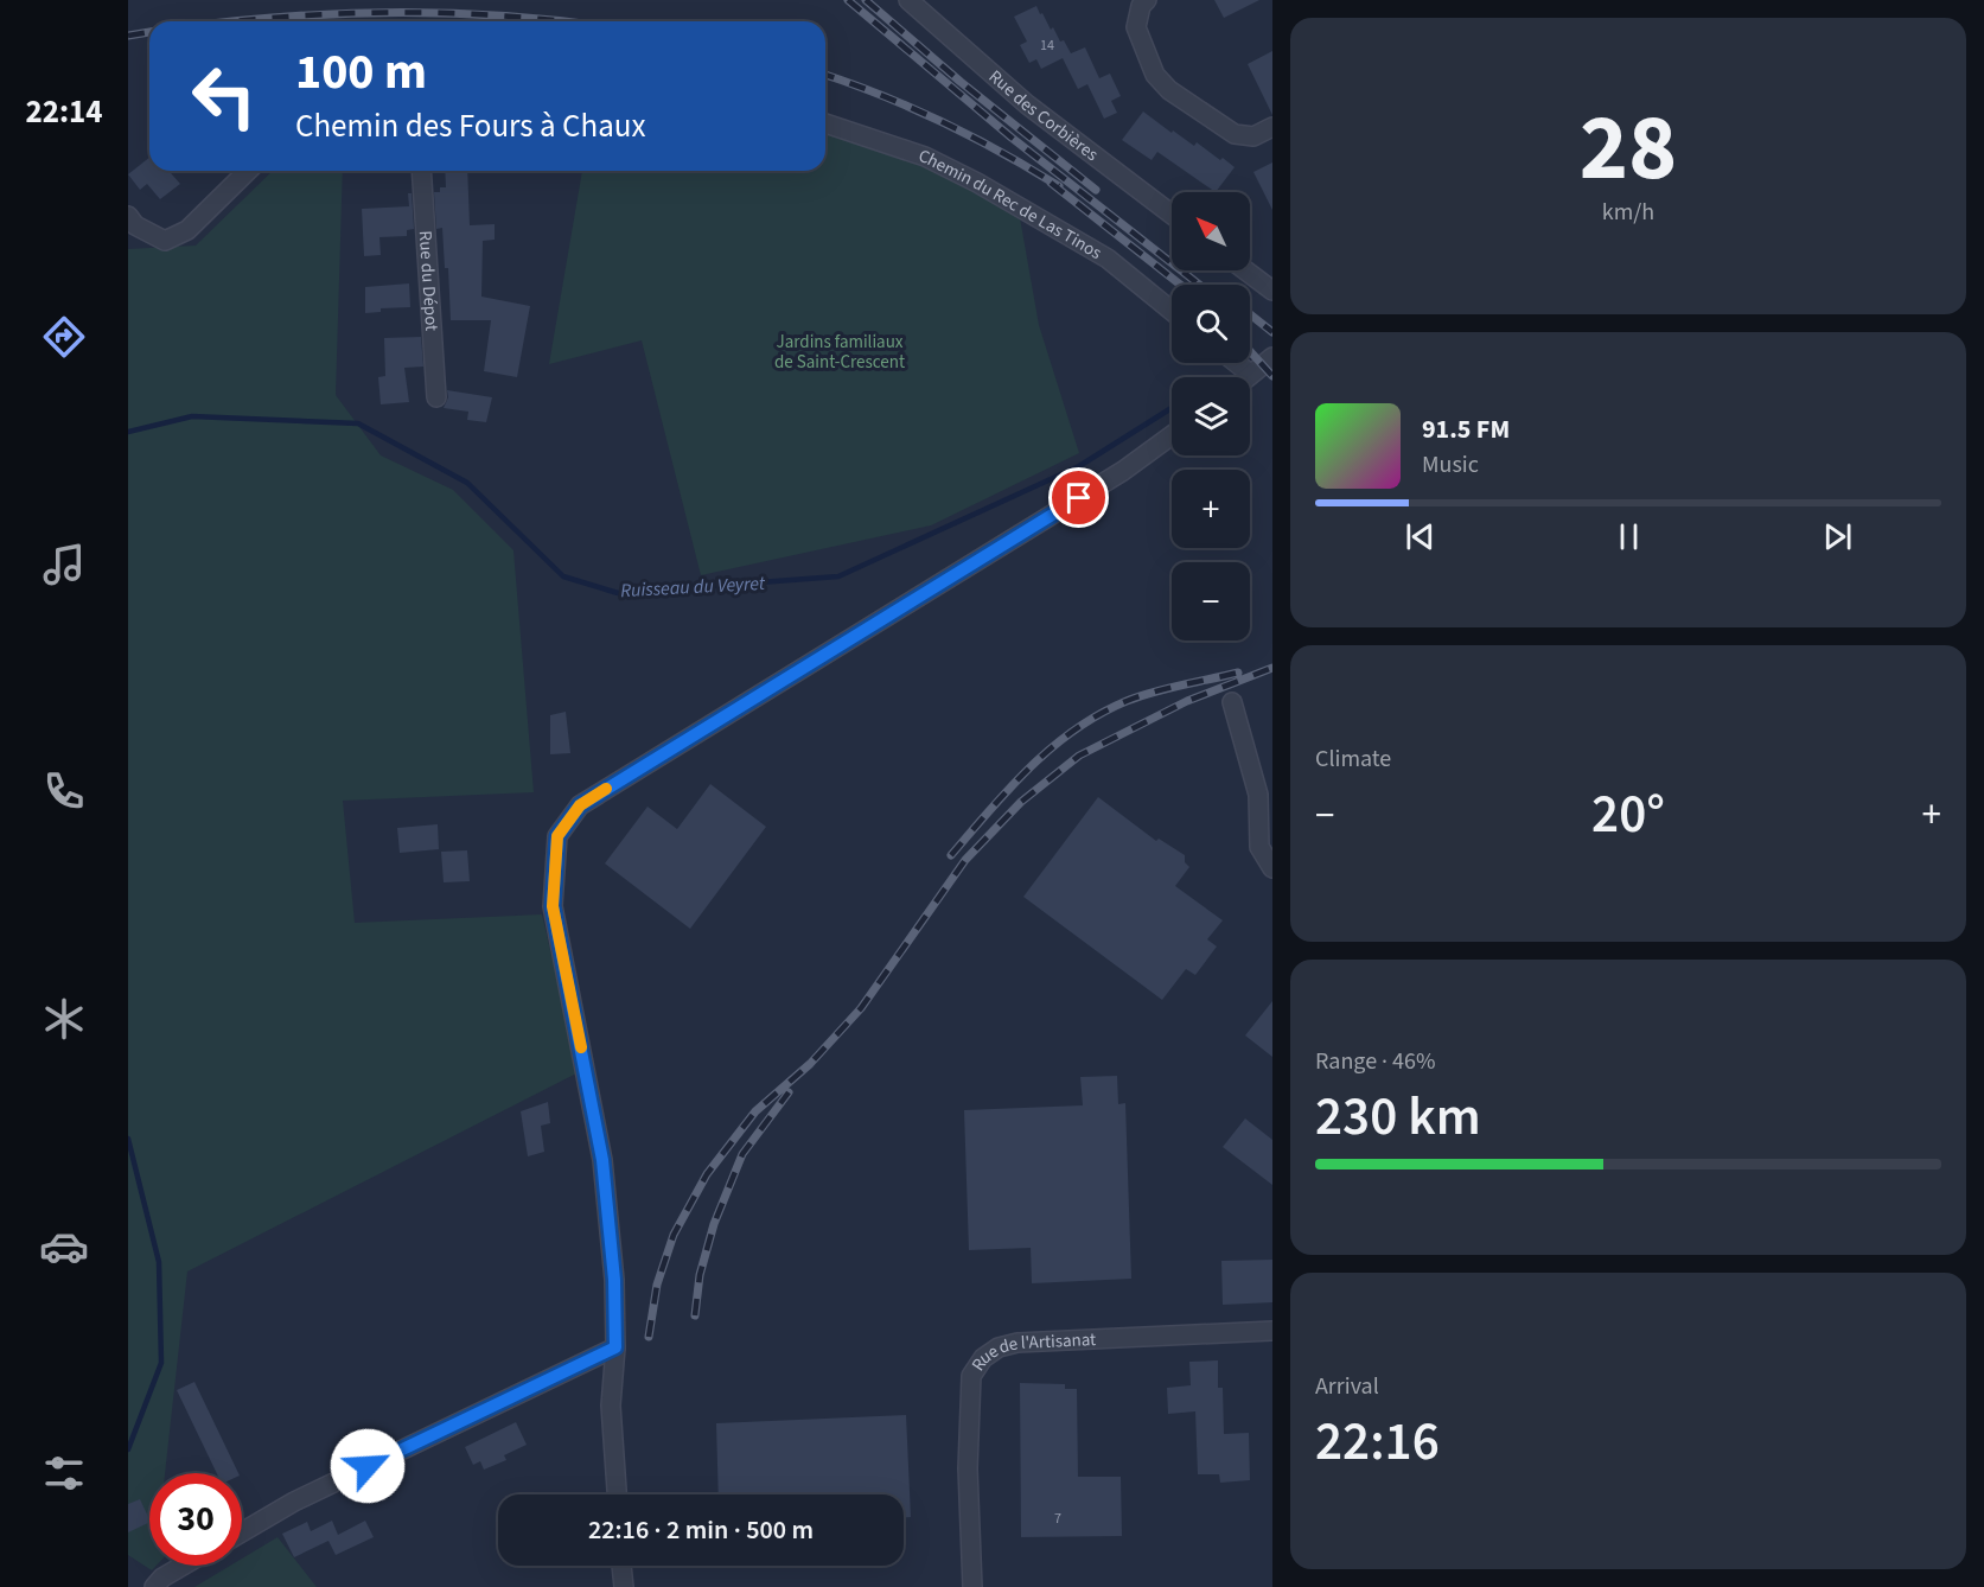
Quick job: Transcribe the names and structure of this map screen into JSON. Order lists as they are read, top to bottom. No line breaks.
{"streets":{"street":["Rue des Corbières","Chemin du Rec de Las Tinos","Rue du Dépot","Rue de l'Artisanat"]},"water":["Ruisseau du Veyret"],"parks":["Jardins familiaux de Saint-Crescent"],"house_numbers":["14","7"],"north":"top left","page":{"tabs":"22:14","tile":[["28","km/h"],"Climate",["Range · 46%","230 km"],["Arrival","22:16"]],"turn":["100 m","Chemin des Fours à Chaux"],"map_buttons":["+","−"],"song":["91.5 FM","Music"],"heat":["−","20°","+"],"limit":"30","trip":"22:16 · 2 min · 500 m"}}
